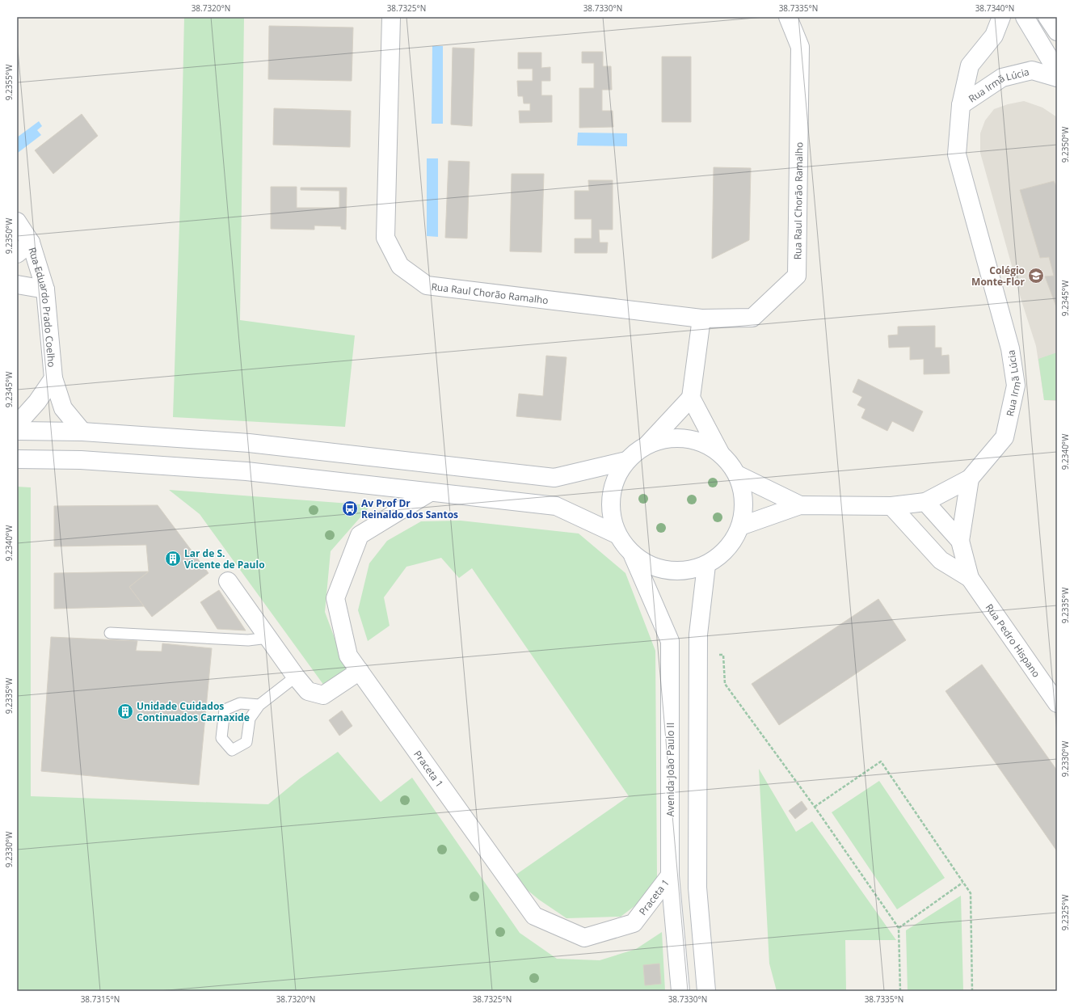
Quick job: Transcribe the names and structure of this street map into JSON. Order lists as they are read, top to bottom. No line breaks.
{"streets":{"street":["Rua Irmã Lúcia","Rua Raul Chorão Ramalho","Rua Eduardo Prado Coelho","Rua Pedro Hispano","Praceta 1","Avenida João Paulo II"]},"crossings":[["Rua Irmã Lúcia","Avenida João Paulo II"],["Praceta 1","Avenida João Paulo II"]],"places":{"school or university":["Colégio Monte-Flor"],"bus stop":["Av Prof Dr Reinaldo dos Santos"],"building":["Lar de S. Vicente de Paulo","Unidade Cuidados Continuados Carnaxide"]},"coordinates":["38.7320°N","38.7325°N","38.7330°N","38.7335°N","38.7340°N","9.2355°W","9.2350°W","9.2345°W","9.2340°W","9.2335°W","9.2330°W","9.2325°W","38.7315°N"]}
